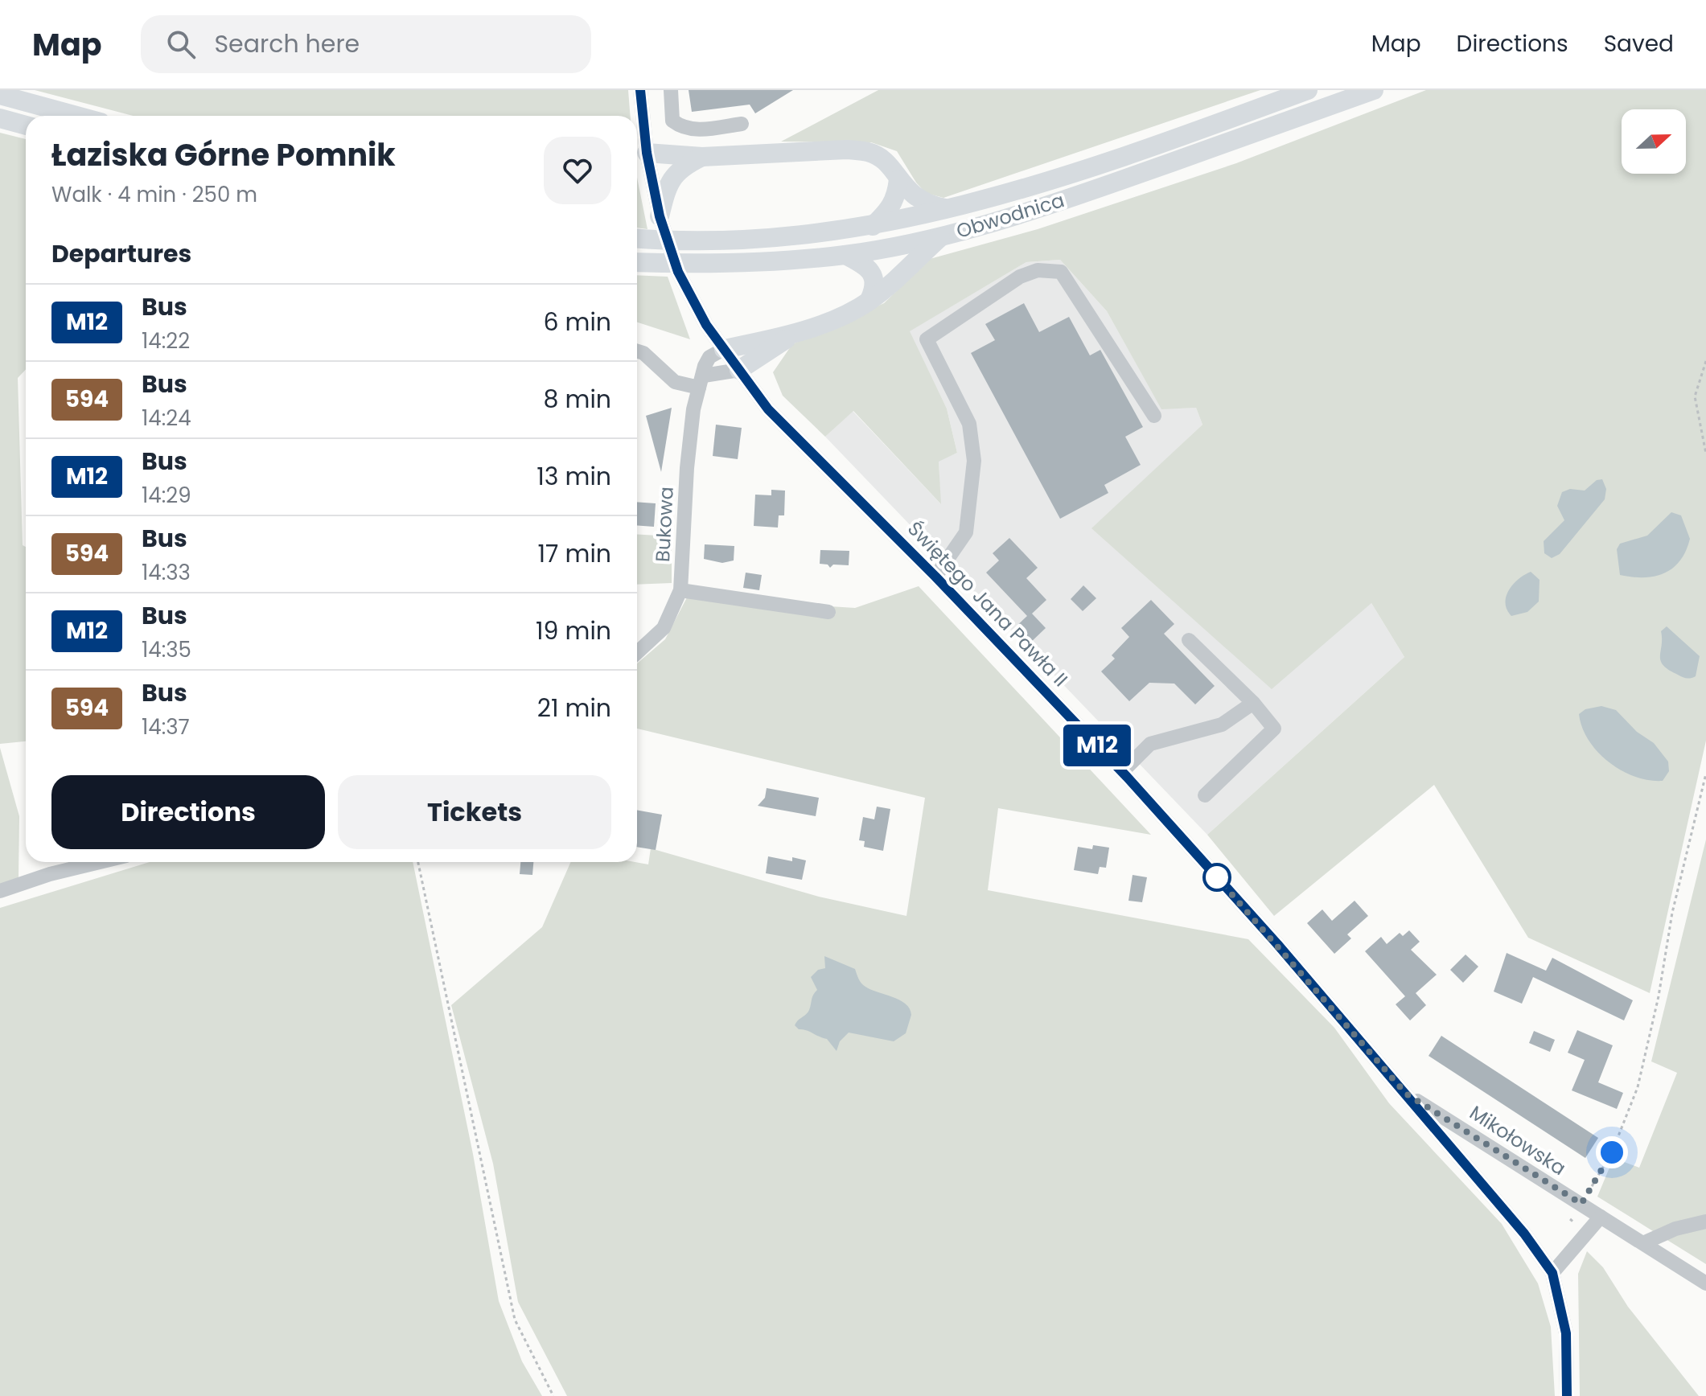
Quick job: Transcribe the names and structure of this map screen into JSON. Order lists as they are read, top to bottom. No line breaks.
{"streets":{"main road":["Obwodnica"],"street":["Bukowa","Świętego Jana Pawła II","Mikołowska"]},"crossings":[["Bukowa","Świętego Jana Pawła II"],["Świętego Jana Pawła II","Mikołowska"]],"lines":["bus line M12"],"north":"right","page":{"header":"Map","search":"Search here","nav":["Map","Directions","Saved"],"on_map":"M12","heading":[["Łaziska Górne Pomnik","Walk · 4 min · 250 m"],"Departures"],"list":[{"mark":"M12","name":"Bus","note":"14:22","value":"6 min"},{"mark":"594","name":"Bus","note":"14:24","value":"8 min"},{"mark":"M12","name":"Bus","note":"14:29","value":"13 min"},{"mark":"594","name":"Bus","note":"14:33","value":"17 min"},{"mark":"M12","name":"Bus","note":"14:35","value":"19 min"},{"mark":"594","name":"Bus","note":"14:37","value":"21 min"}],"buttons":["Directions","Tickets"]}}
